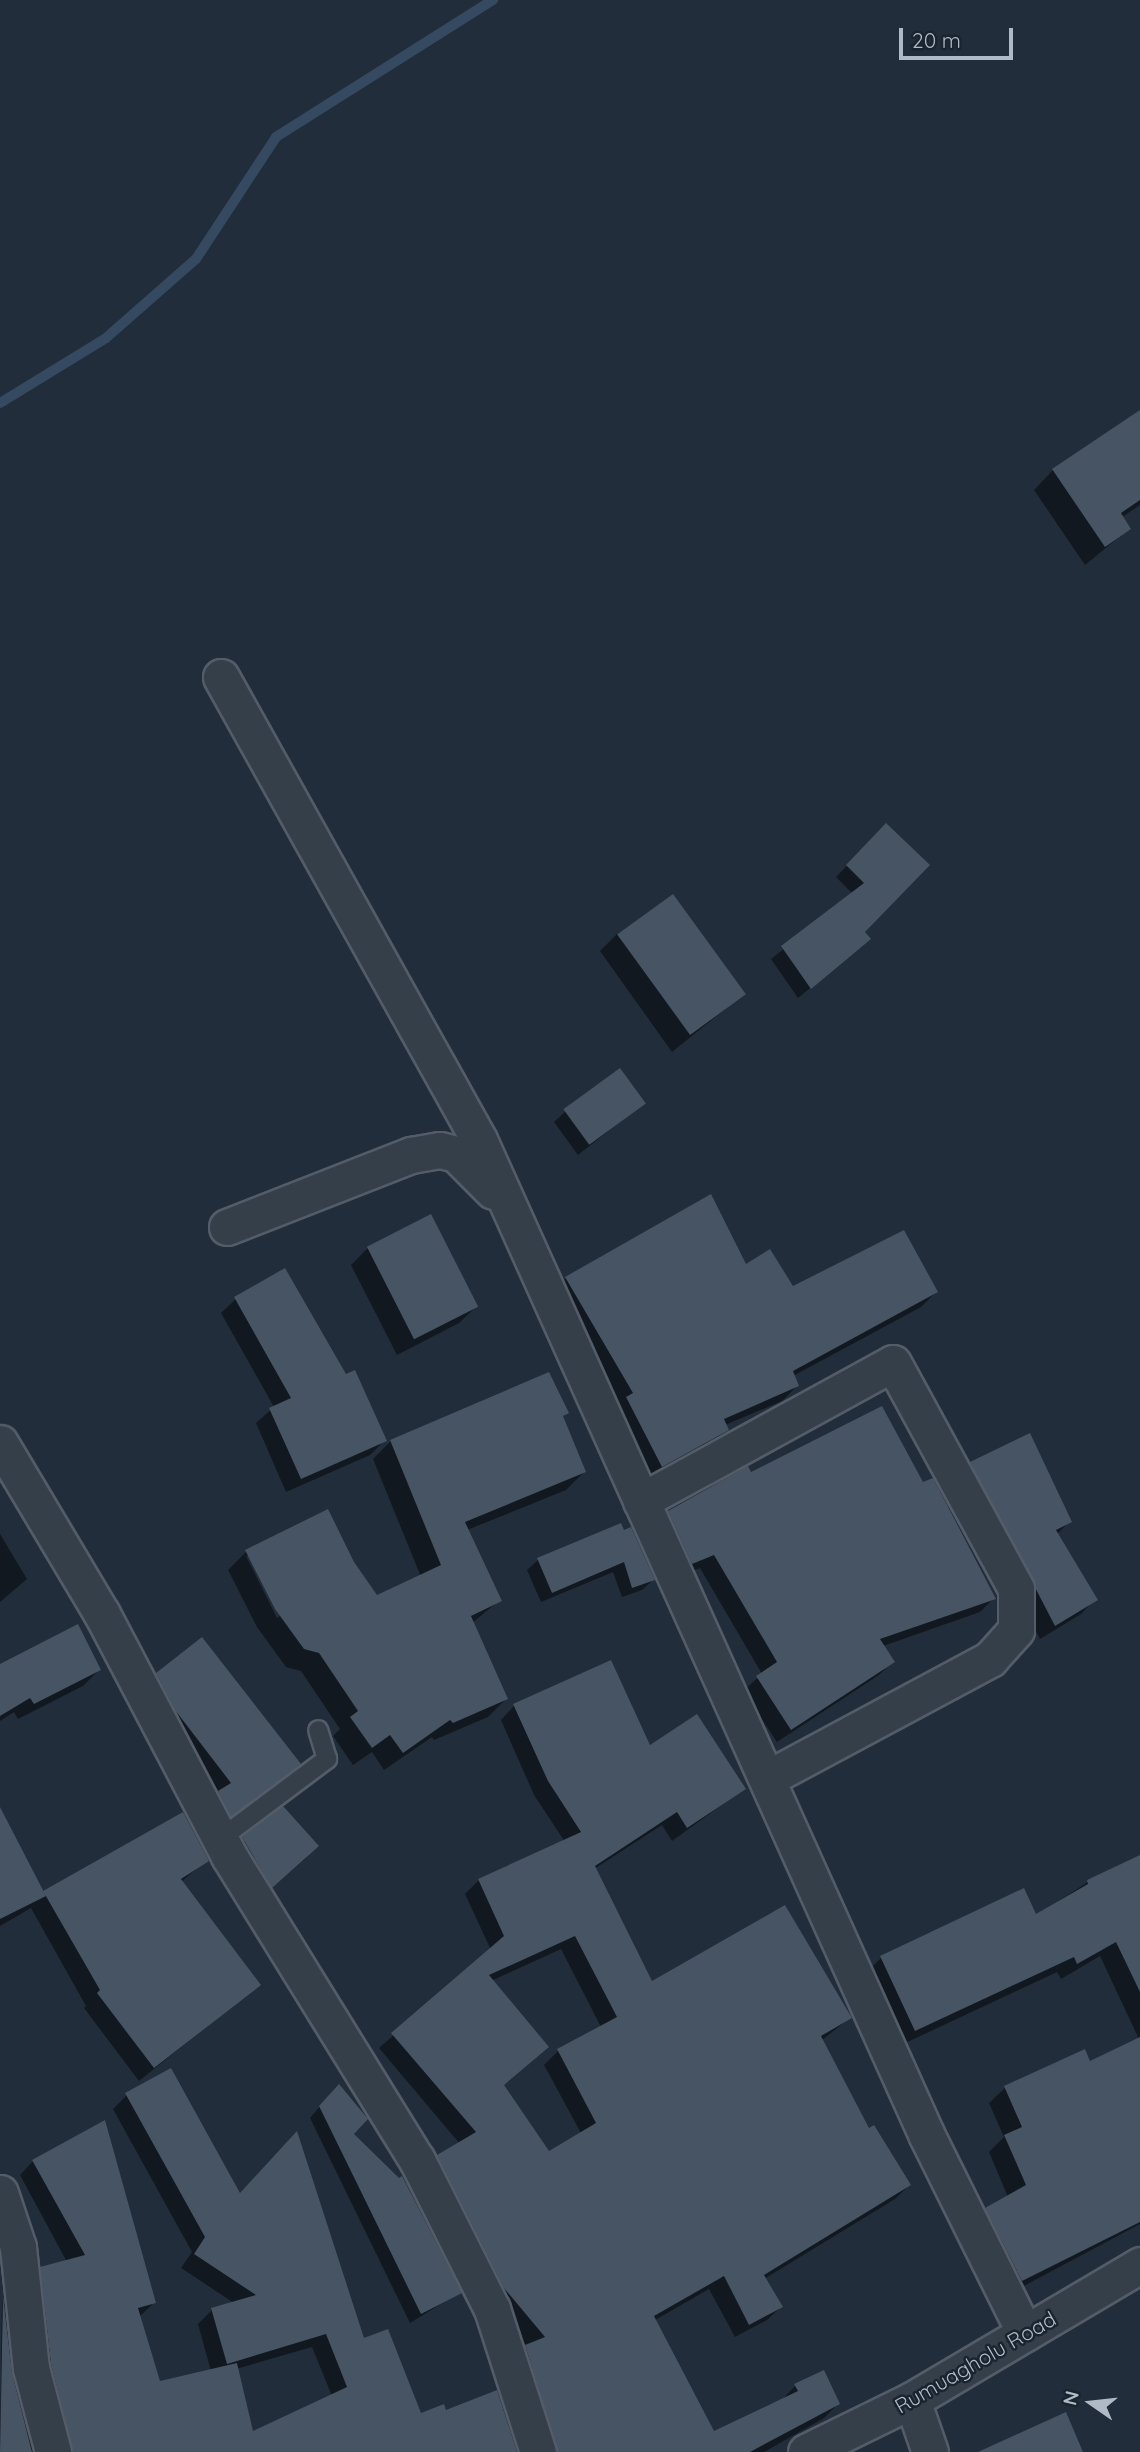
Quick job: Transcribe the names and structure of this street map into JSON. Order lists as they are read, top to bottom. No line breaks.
{"streets":{"street":["Rumuagholu Road"]},"scale_bar":"20 m","north":"left"}
